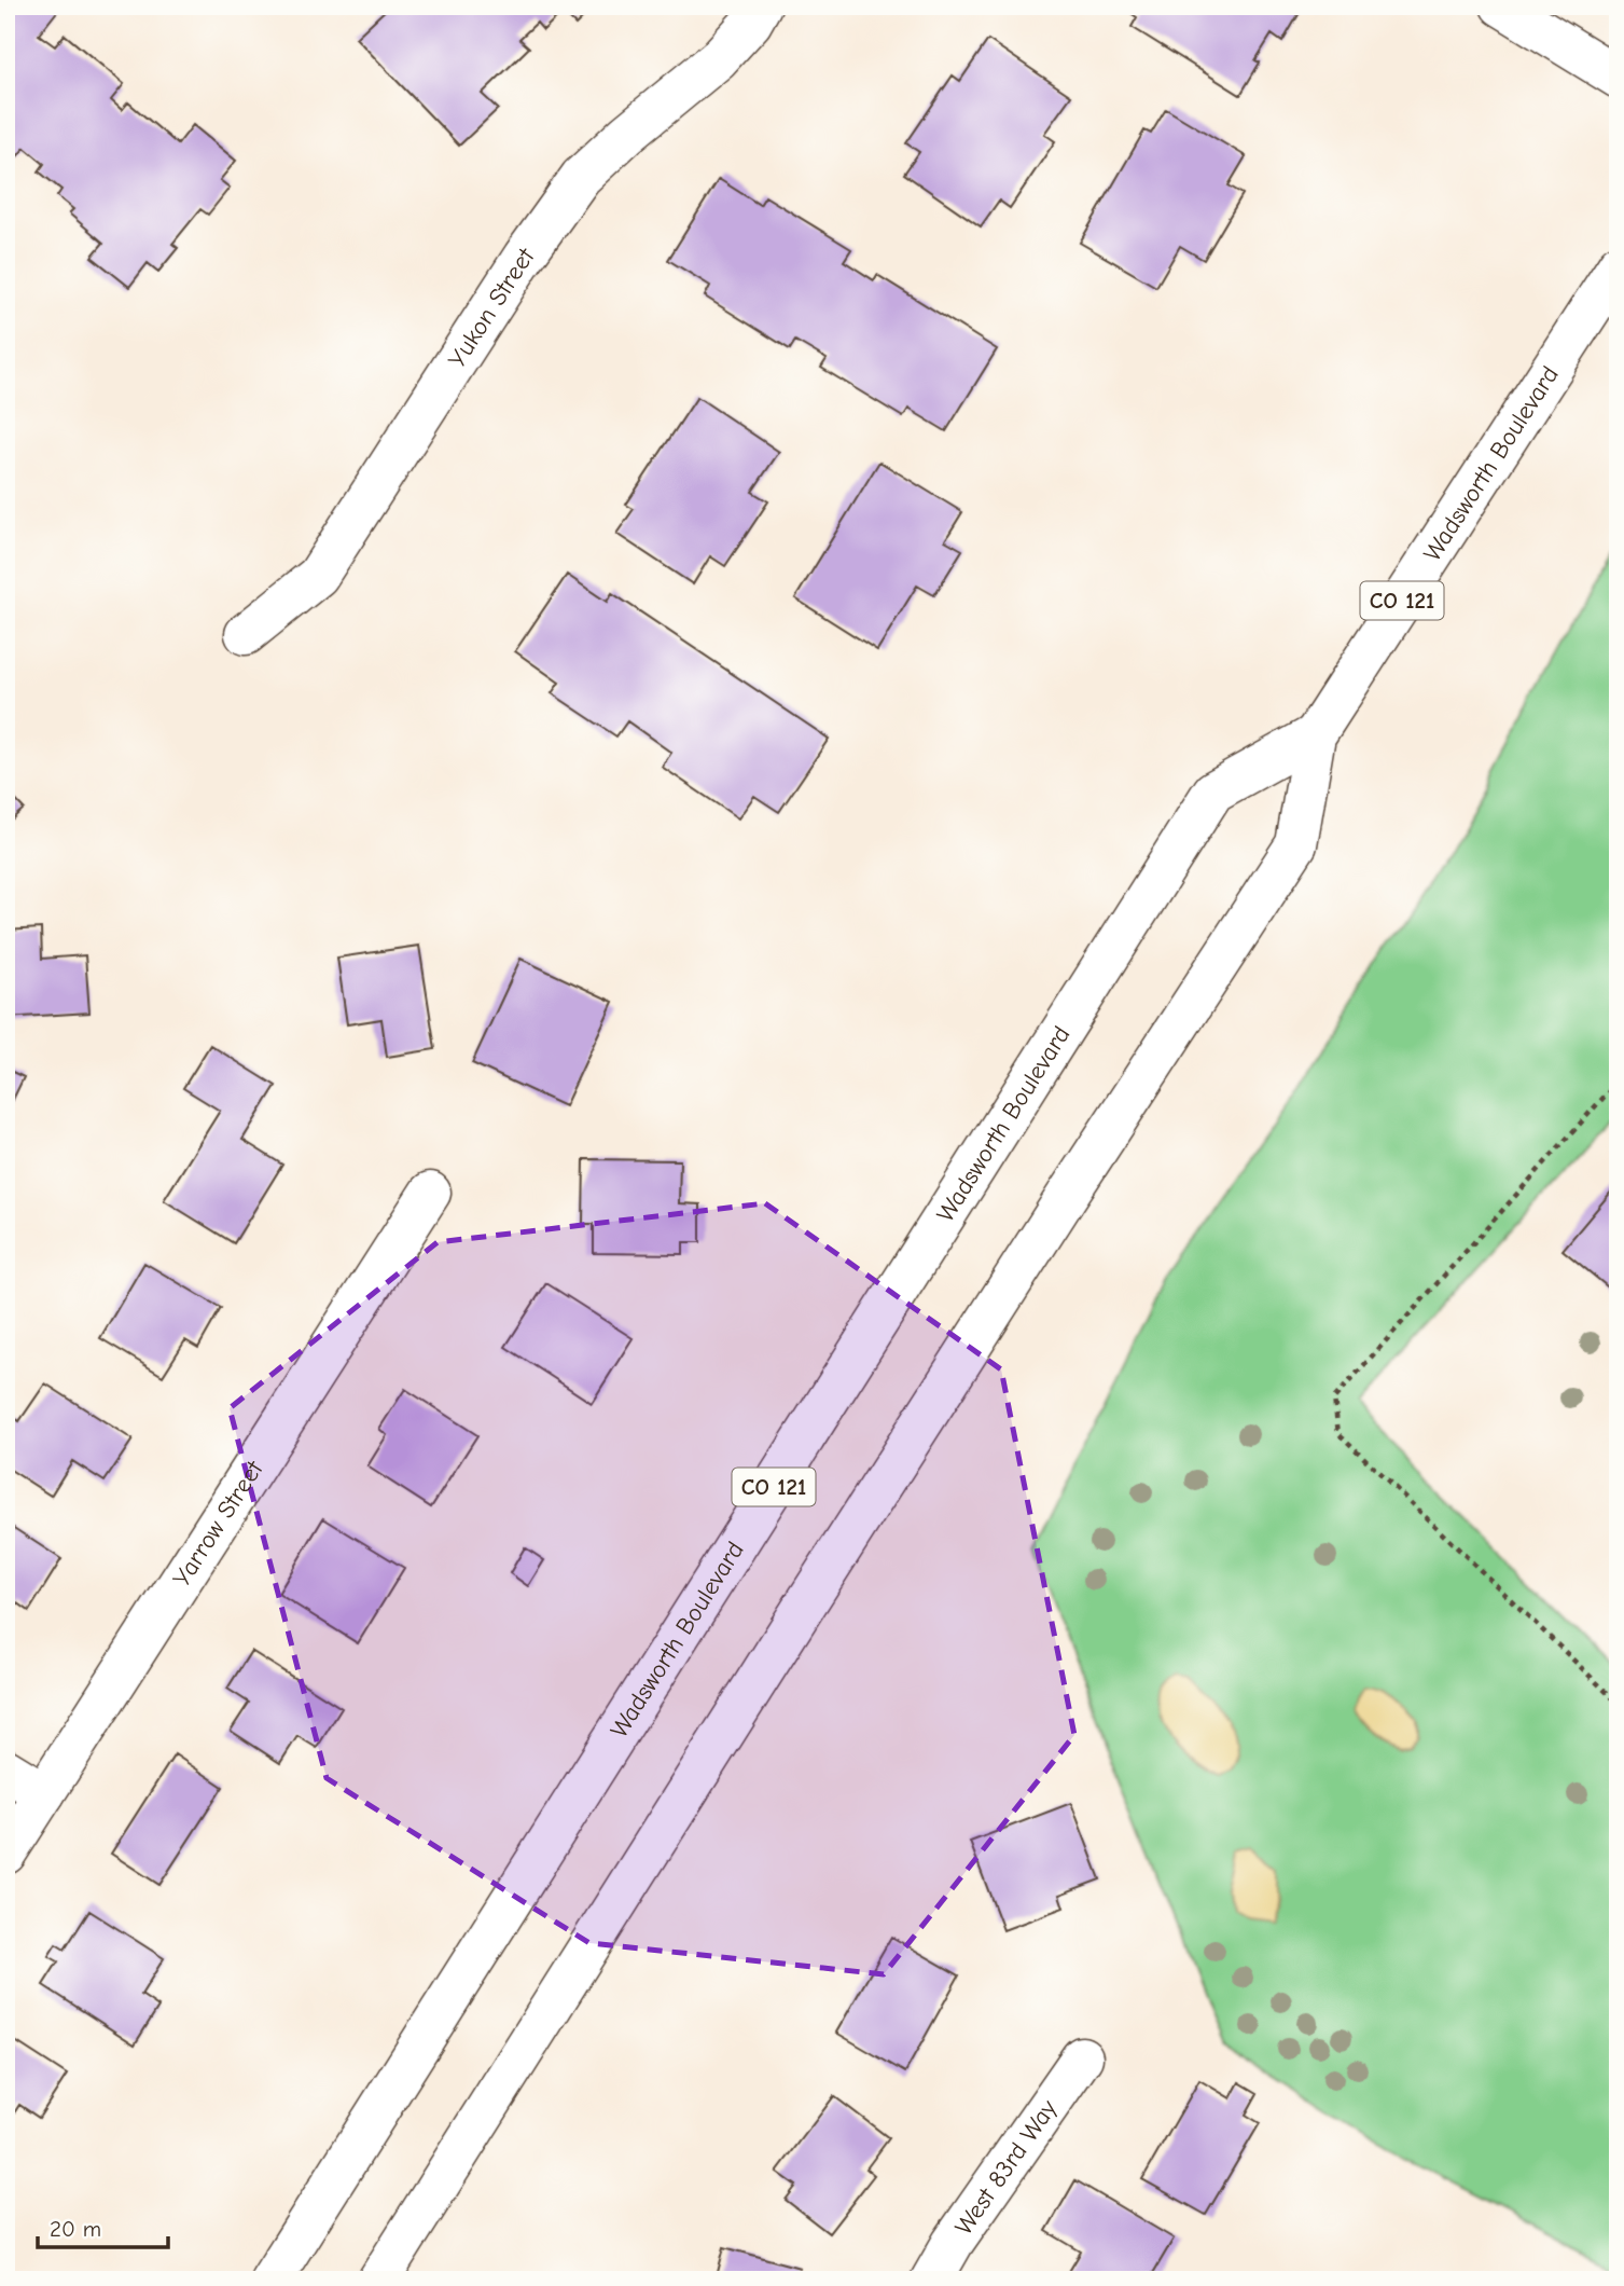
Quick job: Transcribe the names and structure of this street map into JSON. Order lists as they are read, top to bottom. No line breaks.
{"streets":{"main road":["Yukon Street","Wadsworth Boulevard","CO 121","Yarrow Street","West 83rd Way"]},"scale_bar":"20 m"}
